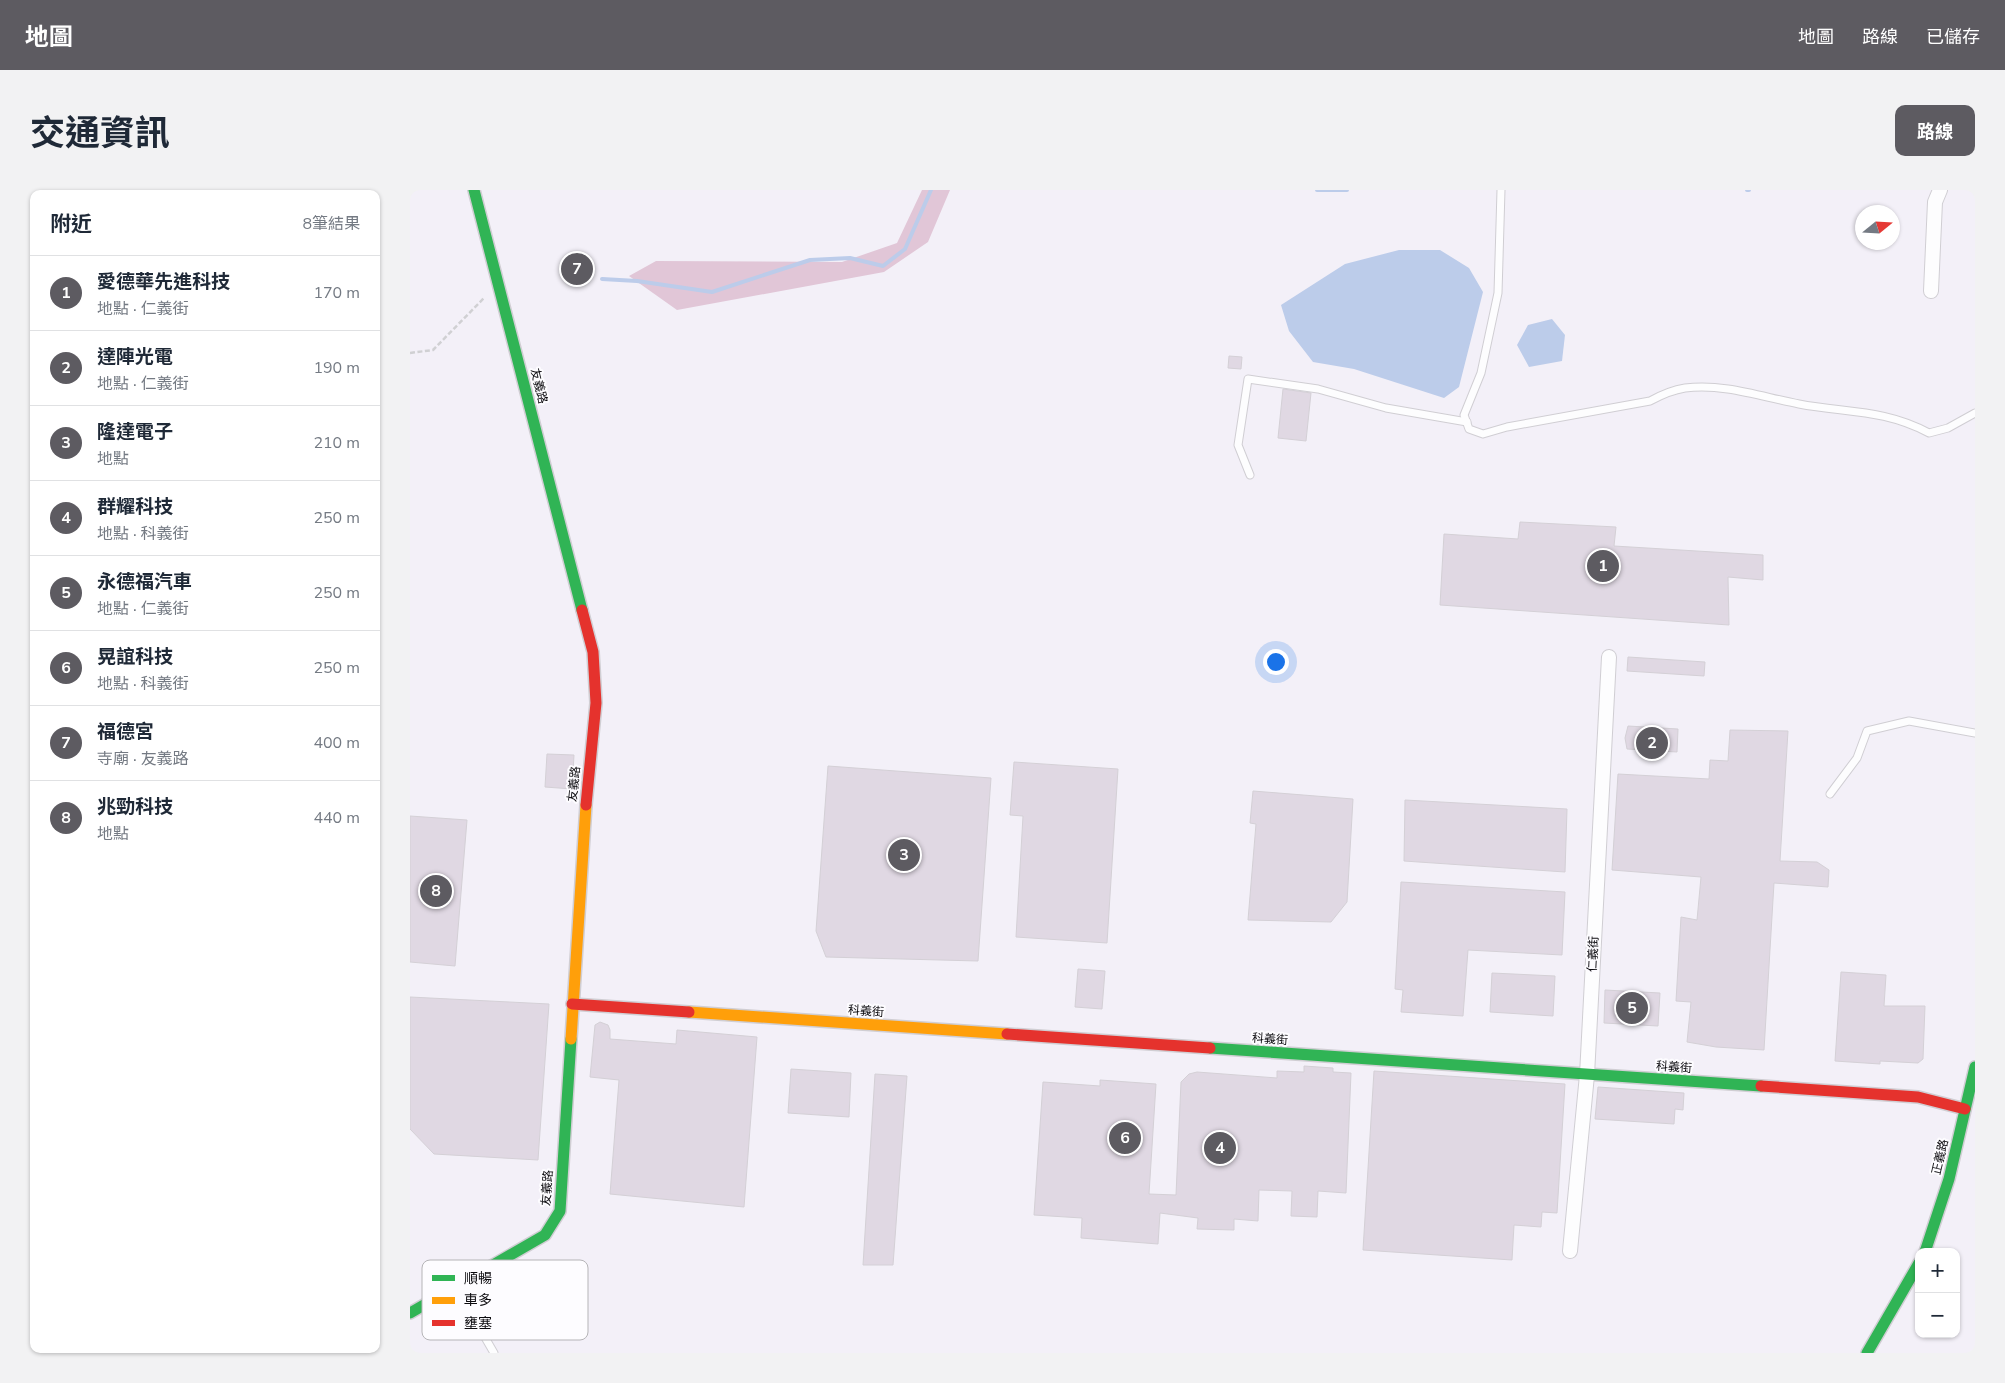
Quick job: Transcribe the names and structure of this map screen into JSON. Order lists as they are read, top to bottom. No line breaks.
{"streets":{"street":["友義路","仁義街","科義街","正義路"]},"crossings":[["友義路","科義街"],["仁義街","科義街"],["科義街","正義路"]],"legend":["順暢","車多","壅塞"],"north":"right","page":{"header":"地圖","nav":["地圖","路線","已儲存"],"title":"交通資訊","buttons":"路線","heading":["附近","8筆結果"],"pins":["7","1","2","3","8","5","6","4"],"list":[{"mark":"1","name":"愛德華先進科技","note":"地點 · 仁義街","value":"170 m"},{"mark":"2","name":"達陣光電","note":"地點 · 仁義街","value":"190 m"},{"mark":"3","name":"隆達電子","note":"地點","value":"210 m"},{"mark":"4","name":"群耀科技","note":"地點 · 科義街","value":"250 m"},{"mark":"5","name":"永德福汽車","note":"地點 · 仁義街","value":"250 m"},{"mark":"6","name":"晃誼科技","note":"地點 · 科義街","value":"250 m"},{"mark":"7","name":"福德宮","note":"寺廟 · 友義路","value":"400 m"},{"mark":"8","name":"兆勁科技","note":"地點","value":"440 m"}],"map_buttons":["+","−"]}}
